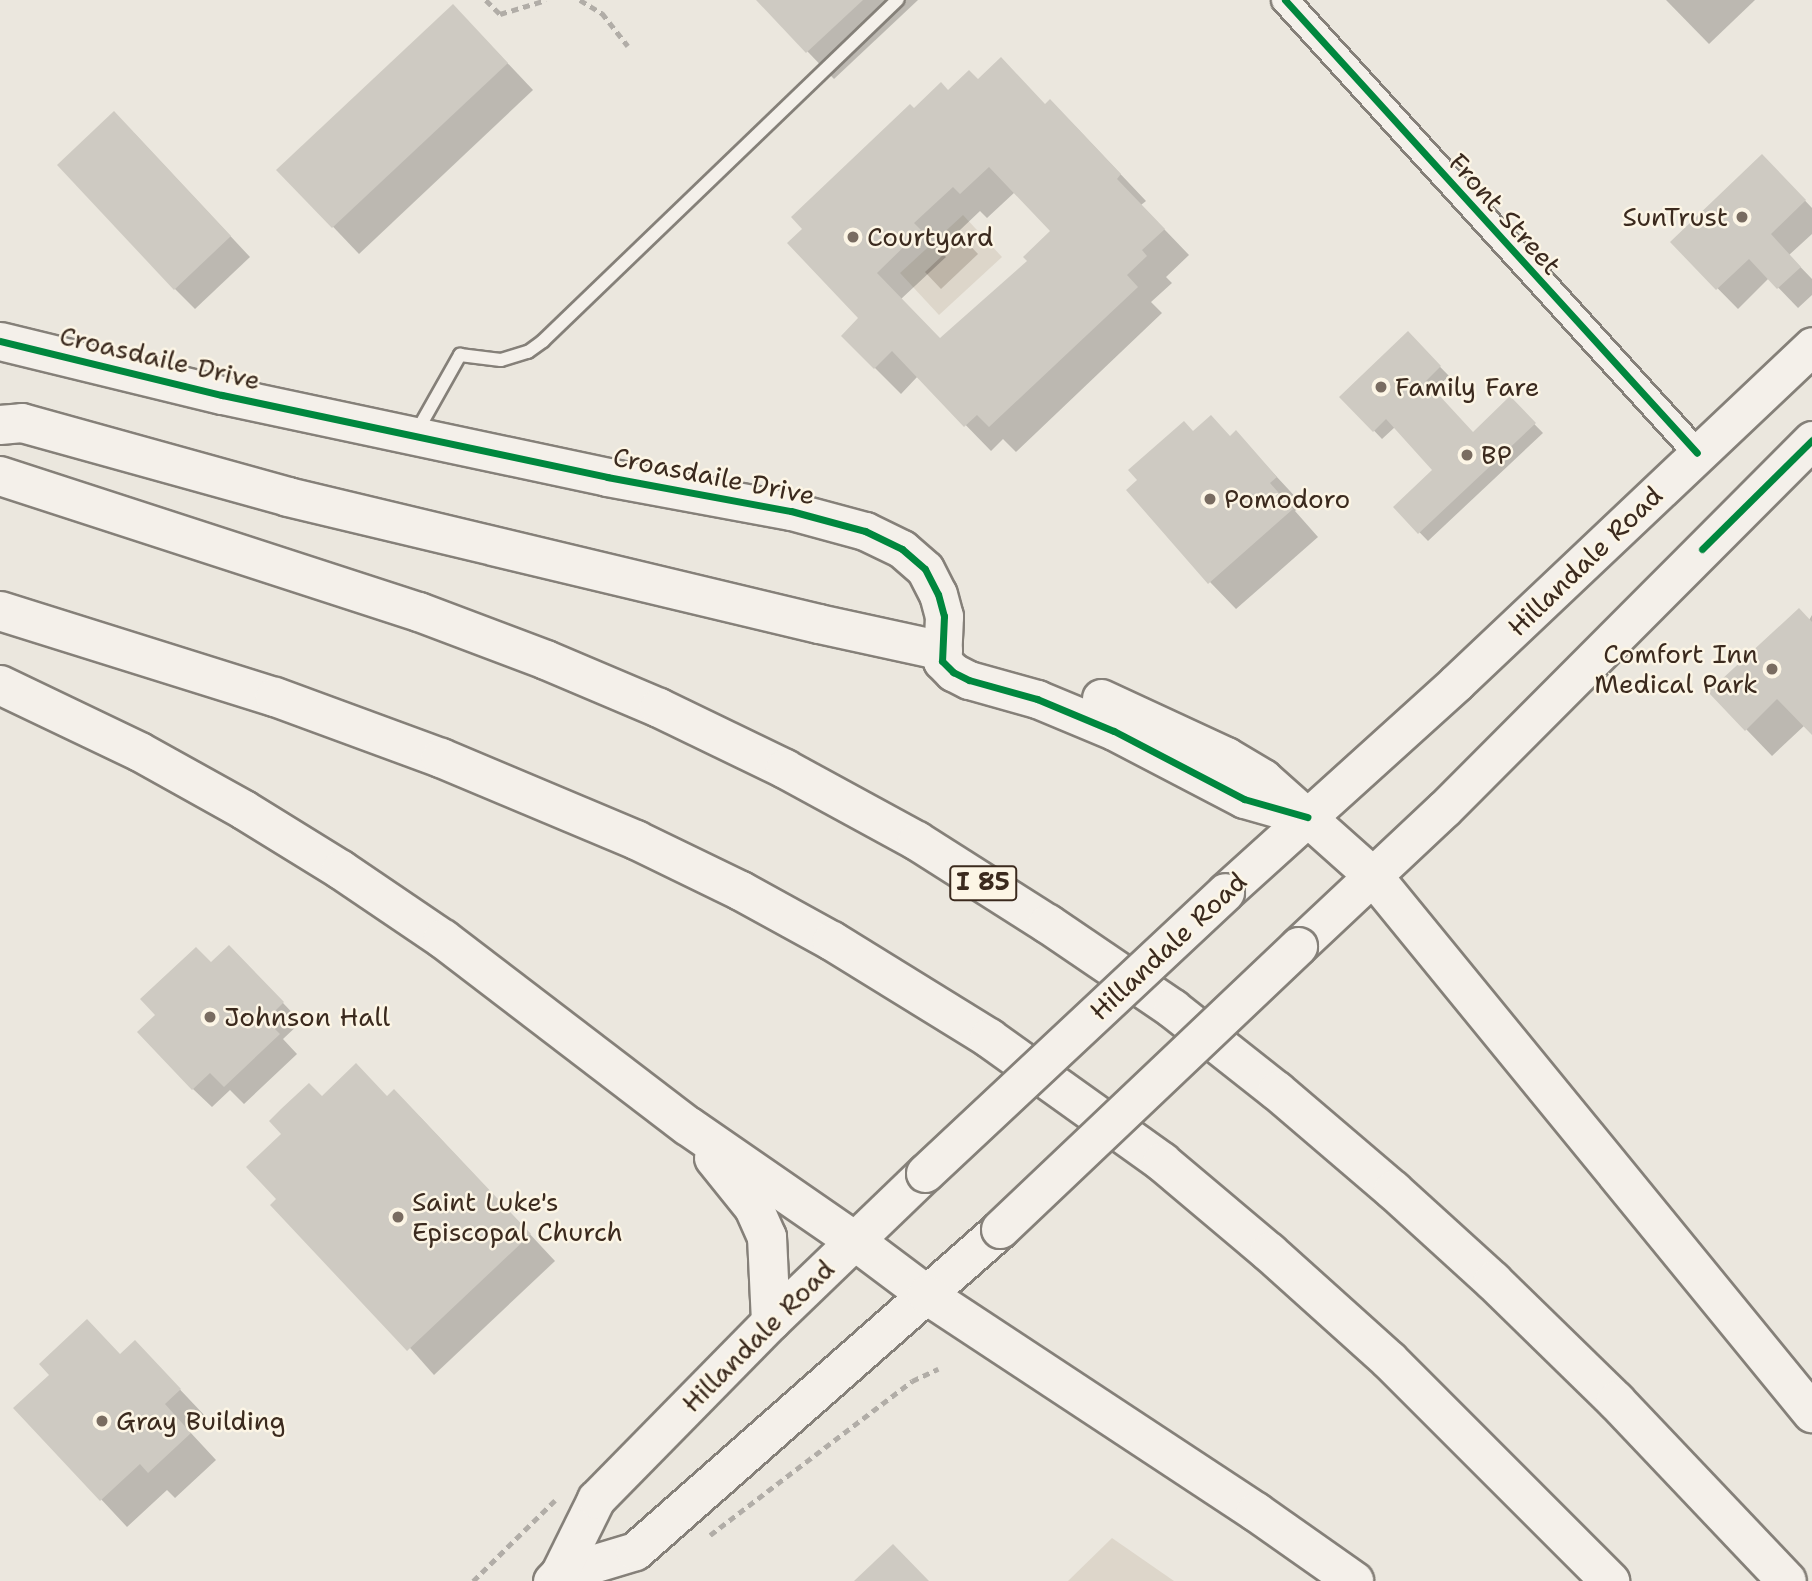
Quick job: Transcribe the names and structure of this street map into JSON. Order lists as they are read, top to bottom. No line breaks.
{"streets":{"highway":["I 85"],"main road":["Croasdaile Drive","Hillandale Road"],"street":["Front Street"]},"crossings":[["Front Street","Hillandale Road"]],"places":["SunTrust","Courtyard","Family Fare","BP","Pomodoro","Comfort Inn Medical Park","Johnson Hall","Saint Luke's Episcopal Church","Gray Building"]}
